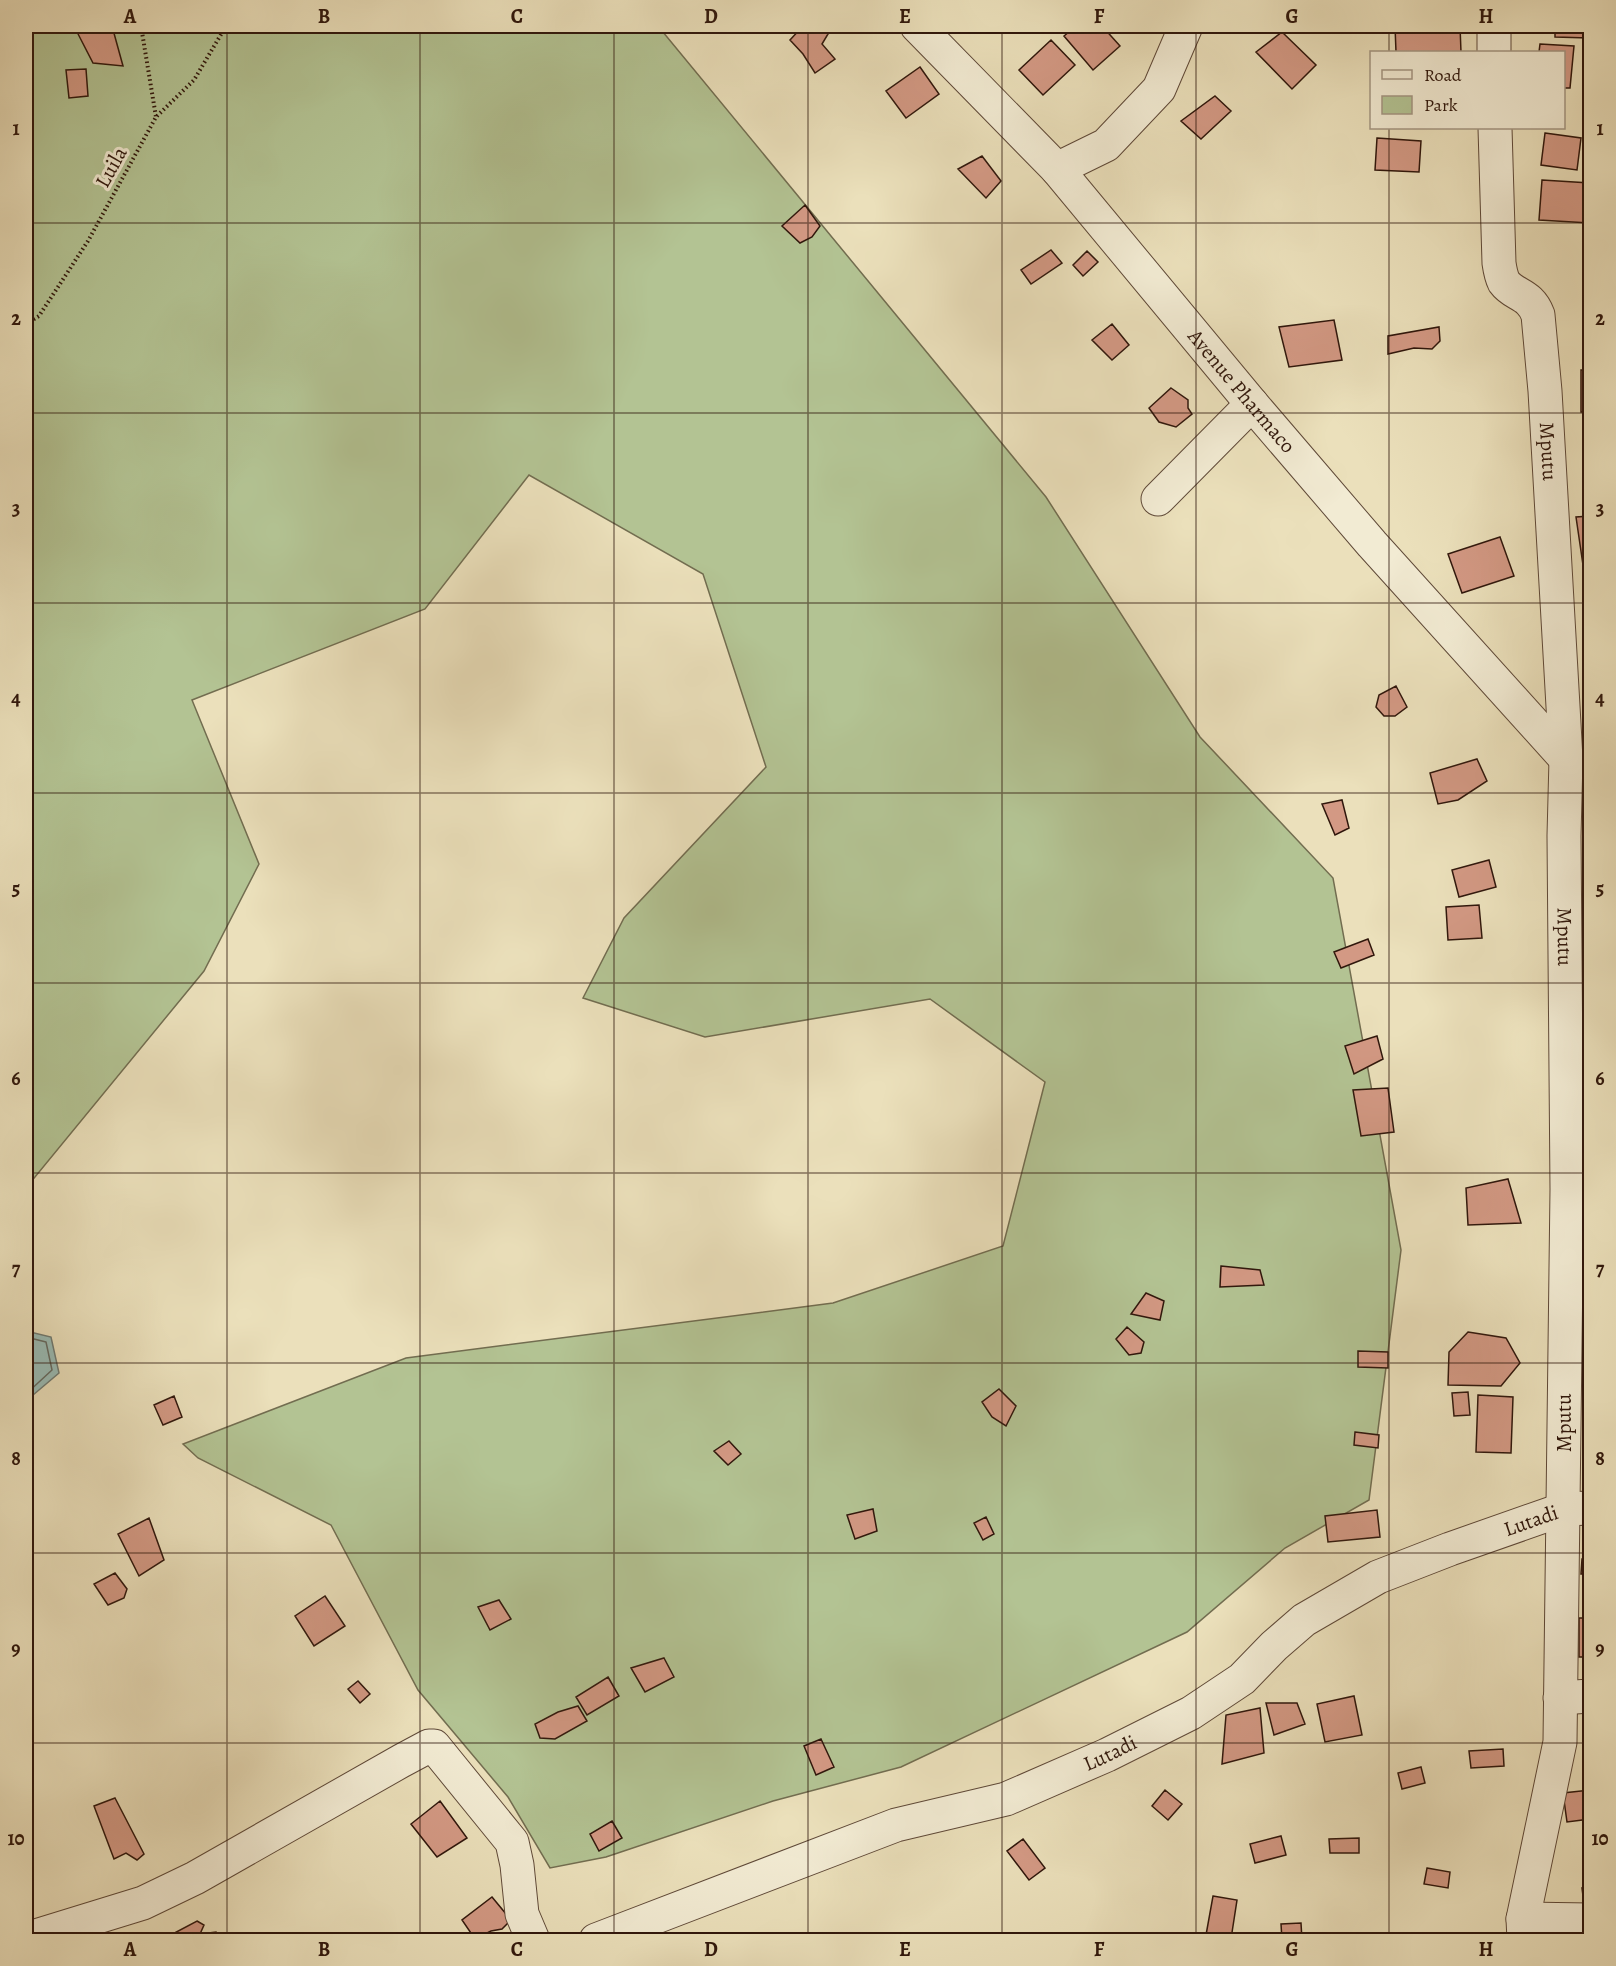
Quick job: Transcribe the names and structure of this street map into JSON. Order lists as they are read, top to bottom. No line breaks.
{"streets":{"street":["Avenue Pharmaco","Mputu","Lutadi"],"path":["Luila"]},"crossings":[["Avenue Pharmaco","Mputu"],["Mputu","Lutadi"]],"legend":["Road","Park"],"grid":{"columns":["A","B","C","D","E","F","G","H"],"rows":["1","2","3","4","5","6","7","8","9","10"]}}
